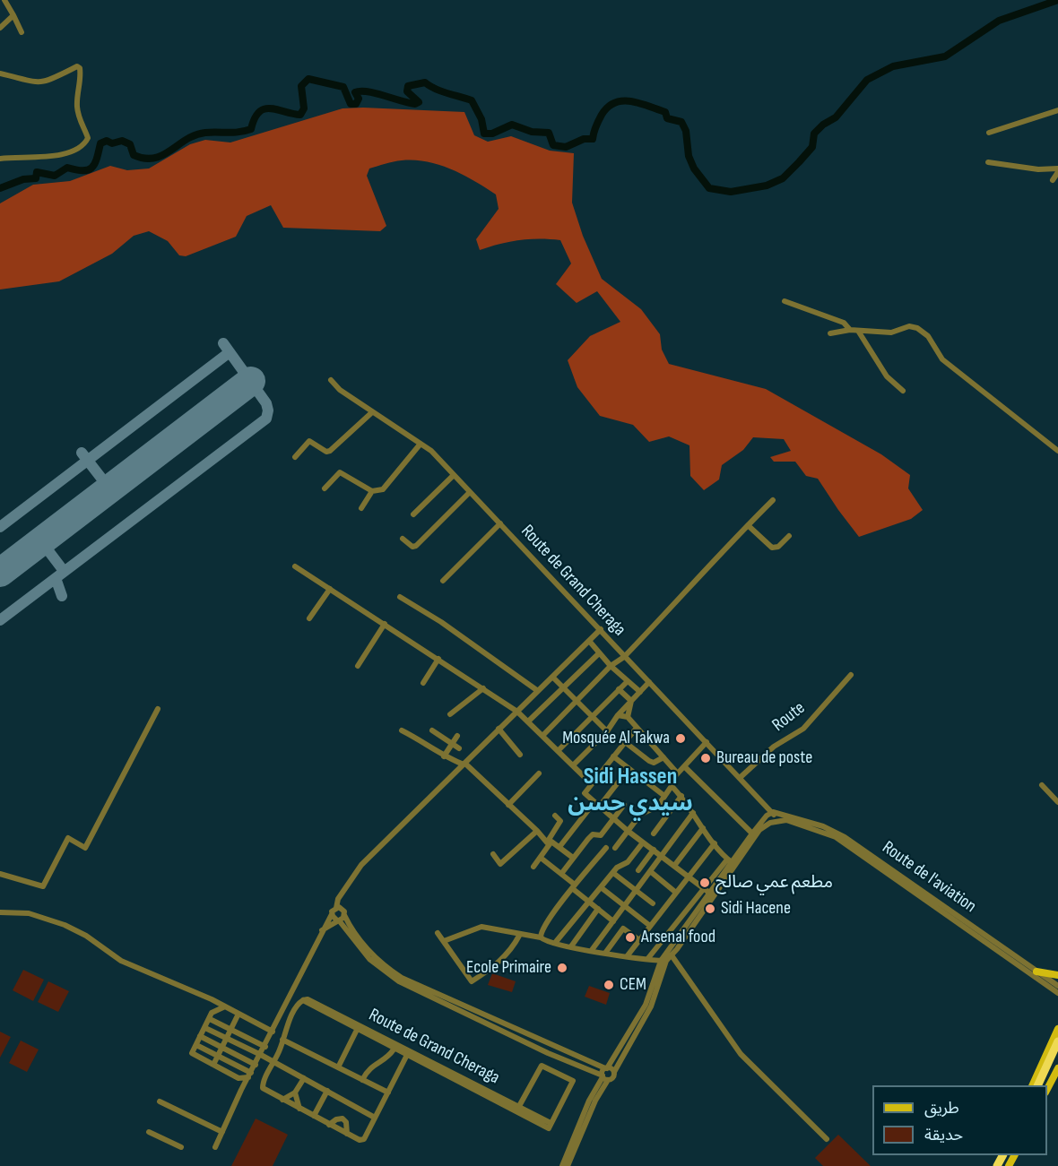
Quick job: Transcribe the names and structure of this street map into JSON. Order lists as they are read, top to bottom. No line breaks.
{"streets":{"street":["Route de Grand Cheraga","Route","Route de l'aviation"]},"crossings":[["Route de Grand Cheraga","Route"],["Route de Grand Cheraga","Route de l'aviation"]],"districts":["Sidi Hassen سيدي حسن"],"places":["Mosquée Al Takwa","Bureau de poste","مطعم عمي صالح","Sidi Hacene","Arsenal food","Ecole Primaire","CEM"],"legend":["طريق","حديقة"]}
